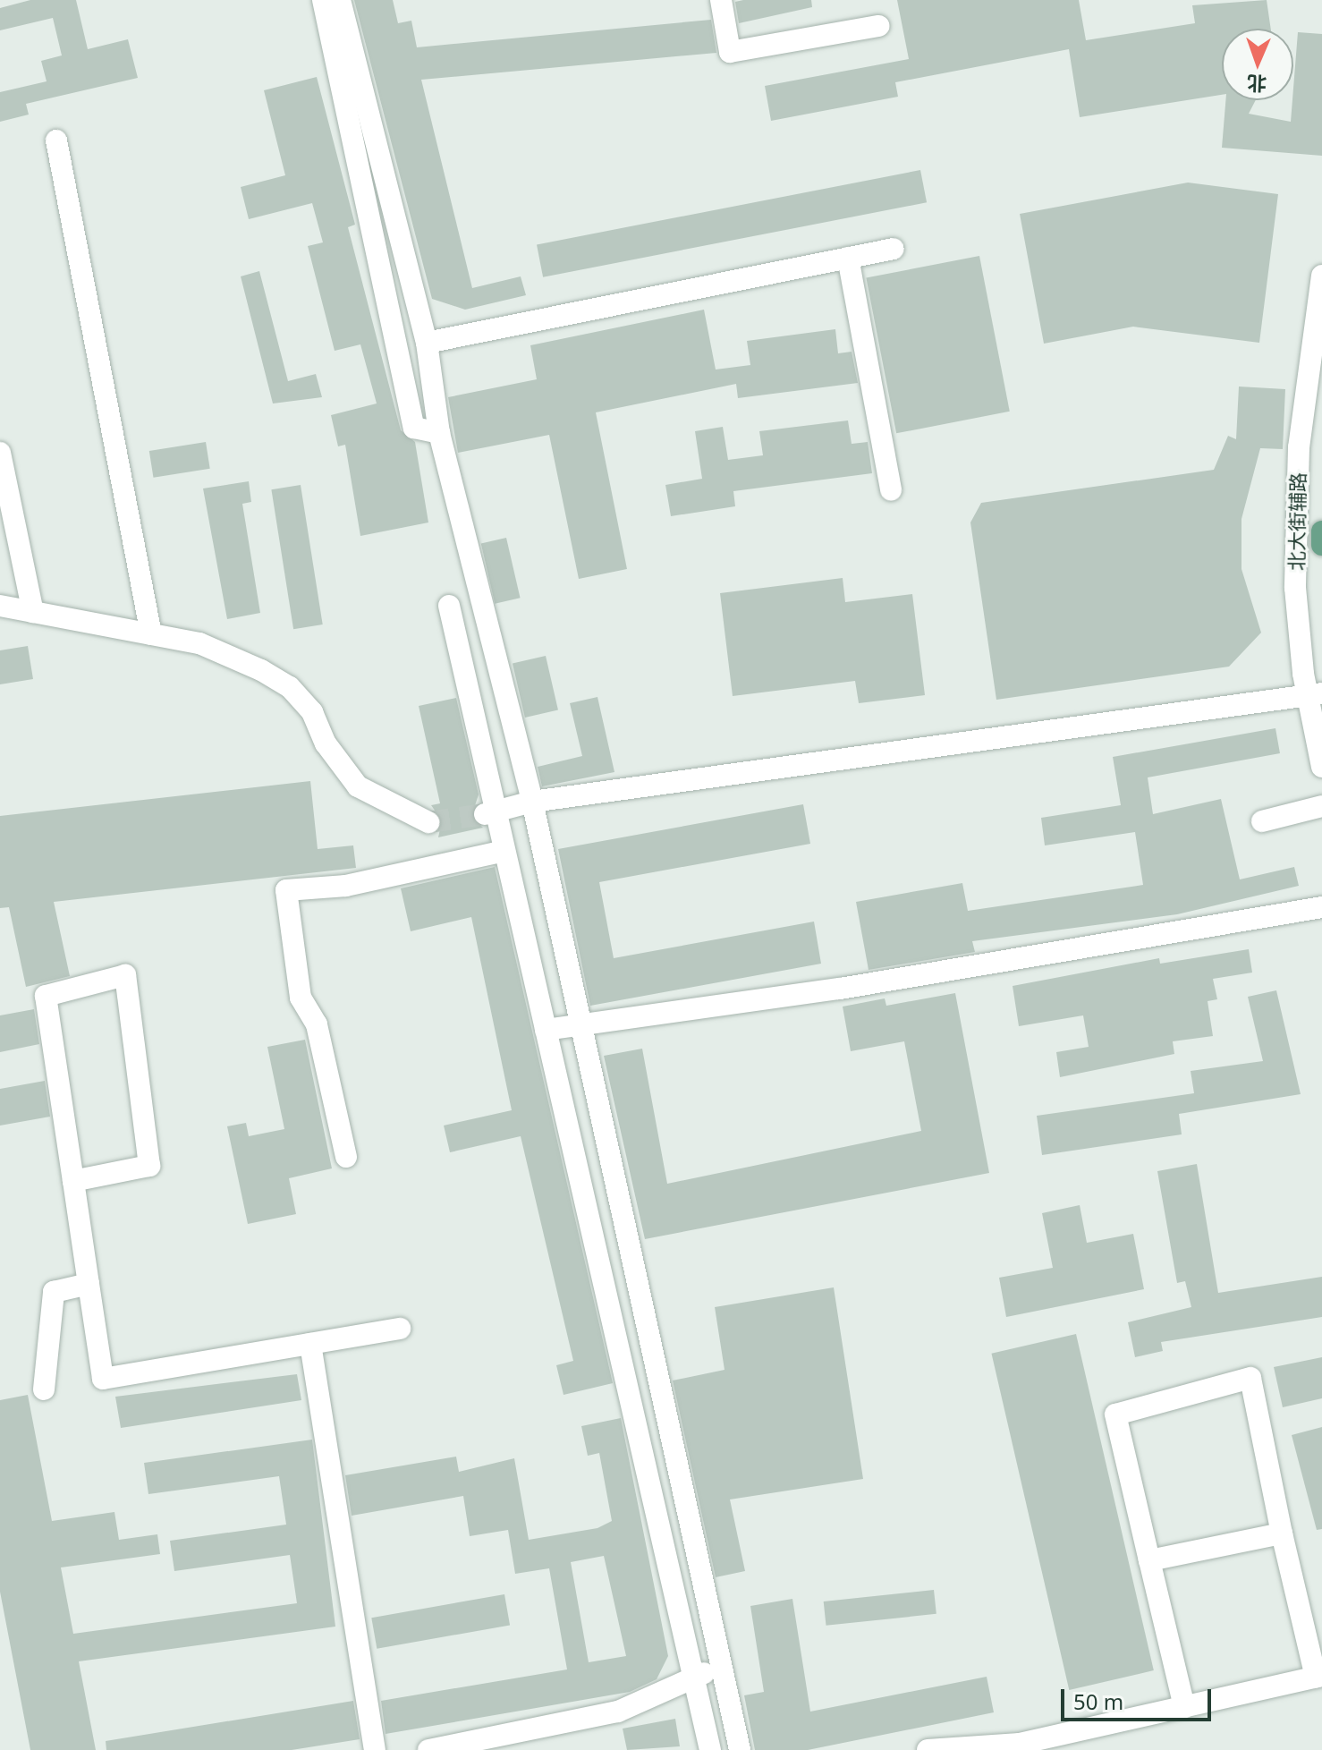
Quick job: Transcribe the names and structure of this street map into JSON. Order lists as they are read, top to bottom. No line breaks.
{"streets":{"street":["北大街辅路"]},"scale_bar":"50 m","north":"bottom"}
